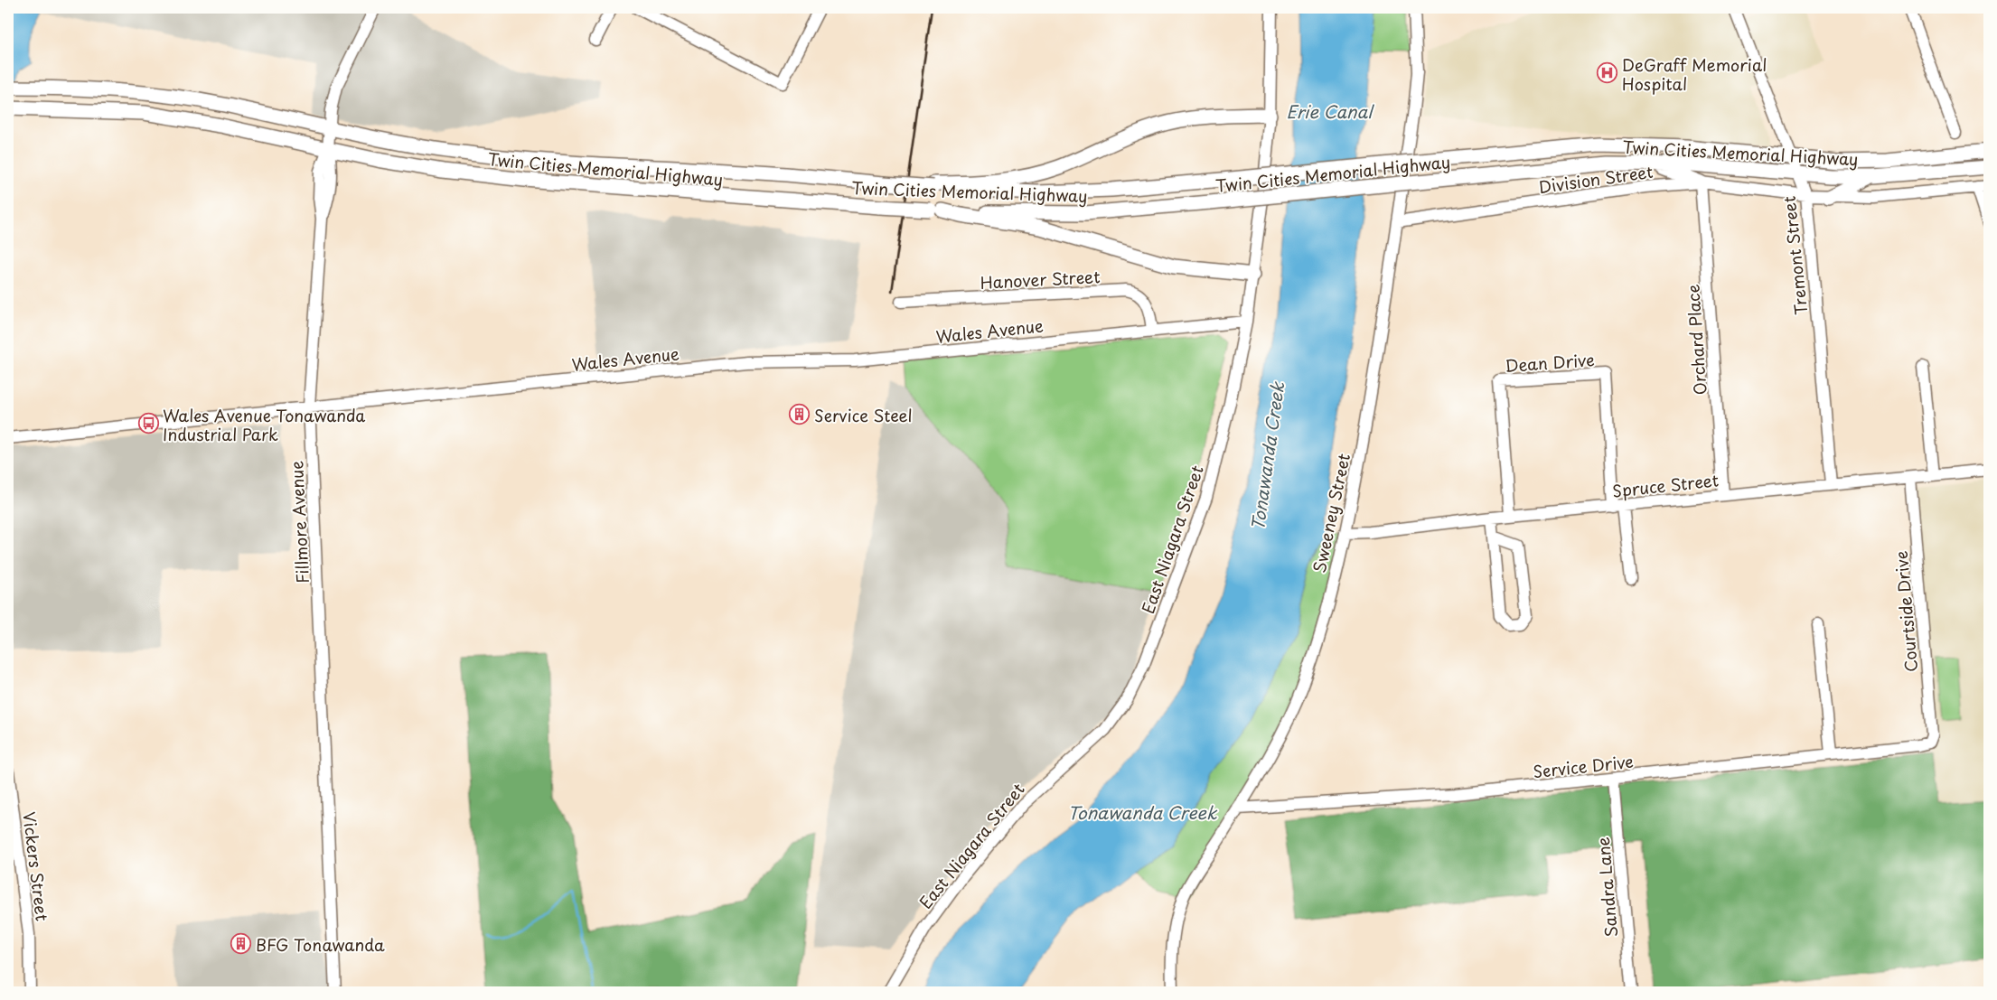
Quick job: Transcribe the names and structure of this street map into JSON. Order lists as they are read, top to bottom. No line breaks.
{"streets":{"main road":["Twin Cities Memorial Highway"],"street":["Division Street","Tremont Street","Hanover Street","Wales Avenue","Orchard Place","Dean Drive","Spruce Street","Sweeney Street","Fillmore Avenue","East Niagara Street","Courtside Drive","Service Drive","Vickers Street","Sandra Lane"]},"crossings":[["Twin Cities Memorial Highway","Tremont Street"],["Twin Cities Memorial Highway","Fillmore Avenue"],["Division Street","Tremont Street"],["Division Street","Orchard Place"],["Division Street","Sweeney Street"],["Tremont Street","Spruce Street"],["Hanover Street","Wales Avenue"],["Wales Avenue","Fillmore Avenue"],["Wales Avenue","East Niagara Street"],["Orchard Place","Spruce Street"],["Dean Drive","Spruce Street"],["Spruce Street","Sweeney Street"],["Spruce Street","Courtside Drive"],["Sweeney Street","Service Drive"],["Courtside Drive","Service Drive"],["Service Drive","Sandra Lane"]],"water":["Erie Canal","Tonawanda Creek"],"places":{"hospital":["DeGraff Memorial Hospital"],"building":["Service Steel","BFG Tonawanda"],"bus stop":["Wales Avenue Tonawanda Industrial Park"]}}
